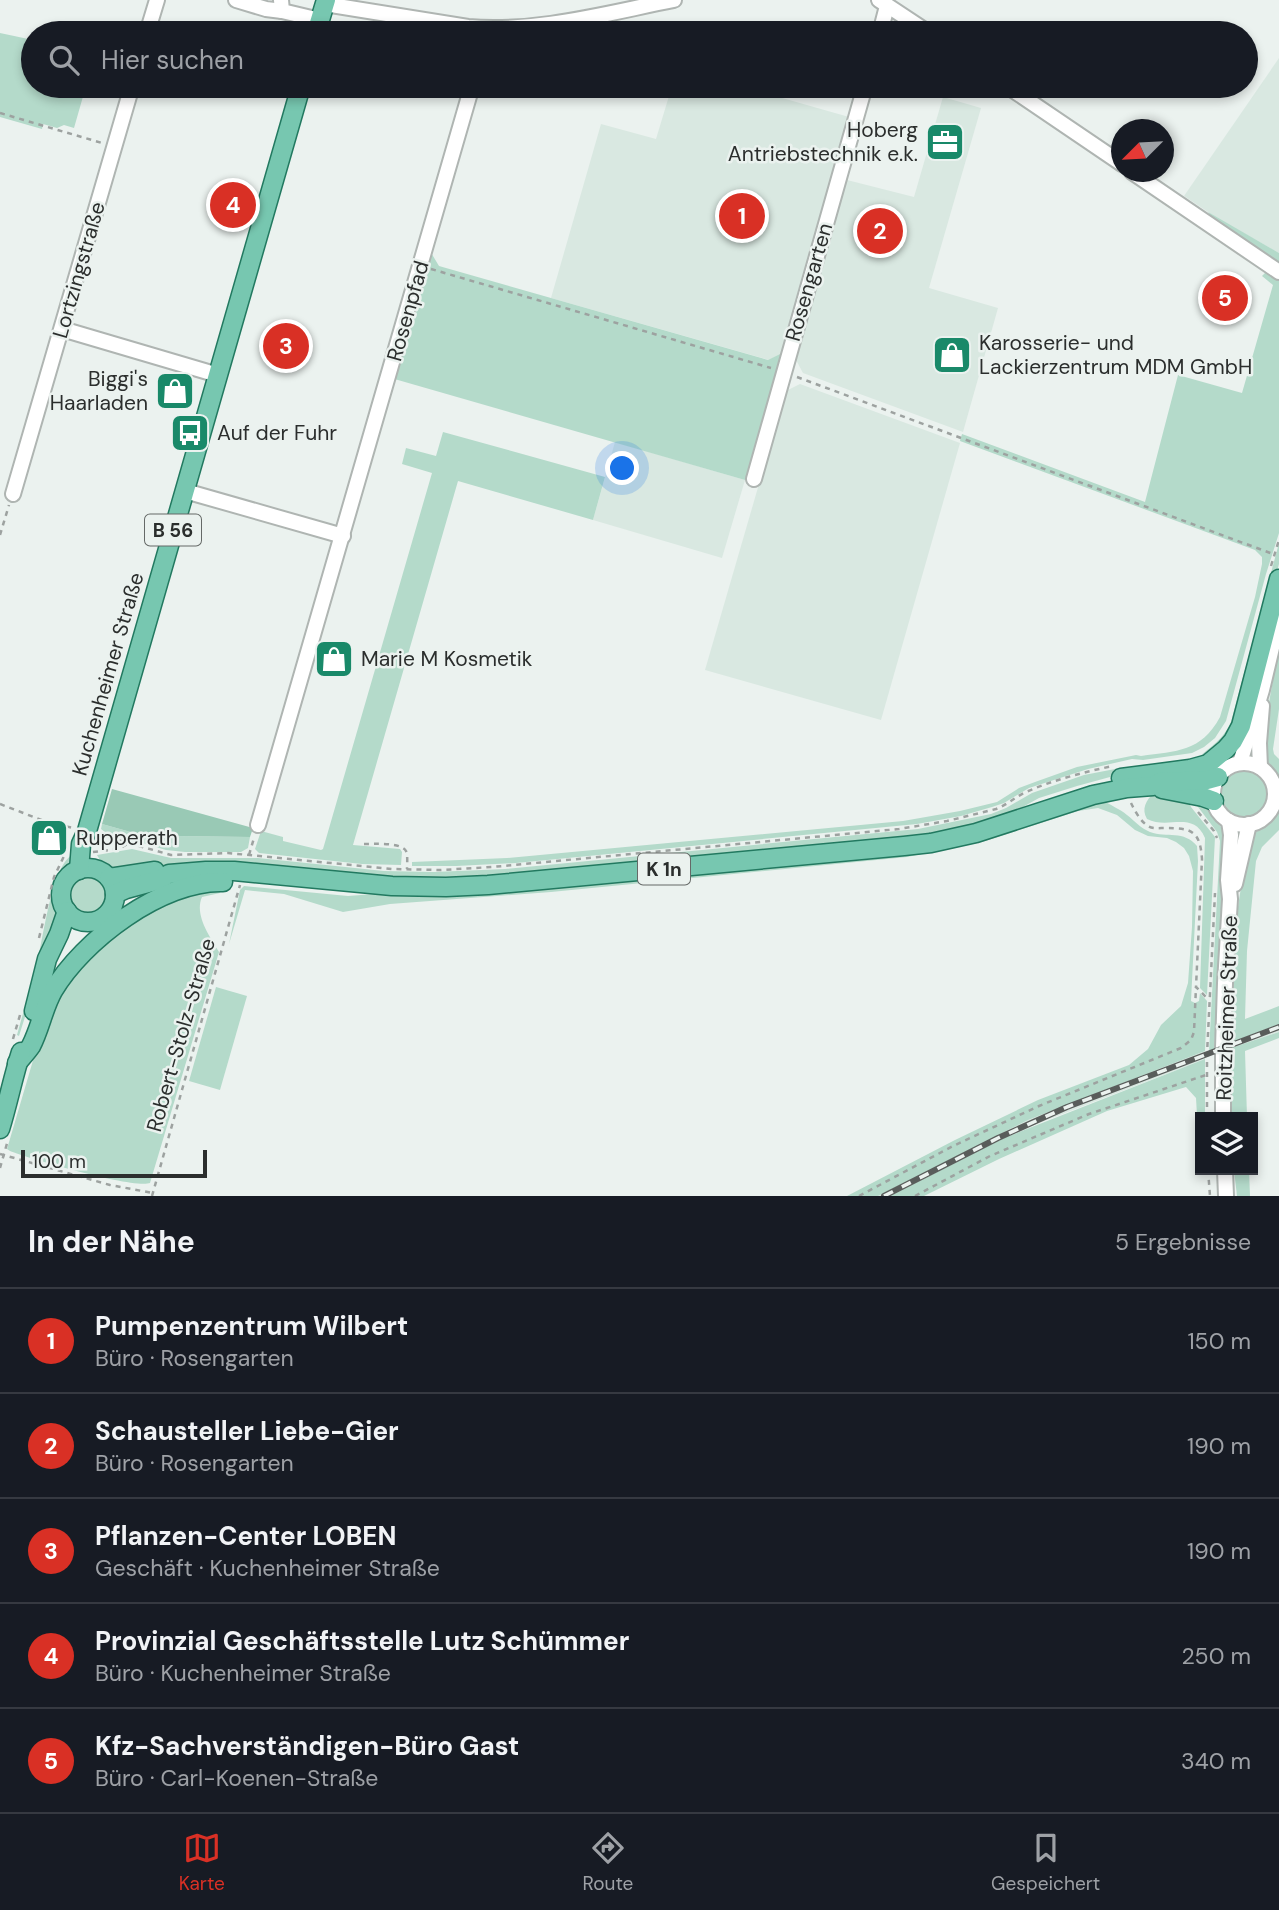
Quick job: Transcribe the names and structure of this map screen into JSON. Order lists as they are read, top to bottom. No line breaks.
{"streets":{"main road":["B 56","Kuchenheimer Straße","K 1n"],"street":["Lortzingstraße","Rosengarten","Rosenpfad","Roitzheimer Straße"],"path":["Robert-Stolz-Straße"]},"crossings":[["Kuchenheimer Straße","K 1n"],["K 1n","Roitzheimer Straße"],["K 1n","Robert-Stolz-Straße"]],"places":{"office":["Hoberg Antriebstechnik e.k."],"shop":["Karosserie- und Lackierzentrum MDM GmbH","Biggi's Haarladen","Marie M Kosmetik","Rupperath"],"bus stop":["Auf der Fuhr"]},"scale_bar":"100 m","north":"bottom left","page":{"search":"Hier suchen","pins":["4","1","2","5","3"],"scale":"100 m","heading":["In der Nähe","5 Ergebnisse"],"list":[{"mark":"1","name":"Pumpenzentrum Wilbert","note":"Büro · Rosengarten","value":"150 m"},{"mark":"2","name":"Schausteller Liebe-Gier","note":"Büro · Rosengarten","value":"190 m"},{"mark":"3","name":"Pflanzen-Center LOBEN","note":"Geschäft · Kuchenheimer Straße","value":"190 m"},{"mark":"4","name":"Provinzial Geschäftsstelle Lutz Schümmer","note":"Büro · Kuchenheimer Straße","value":"250 m"},{"mark":"5","name":"Kfz-Sachverständigen-Büro Gast","note":"Büro · Carl-Koenen-Straße","value":"340 m"}],"nav":["Karte","Route","Gespeichert"]}}
